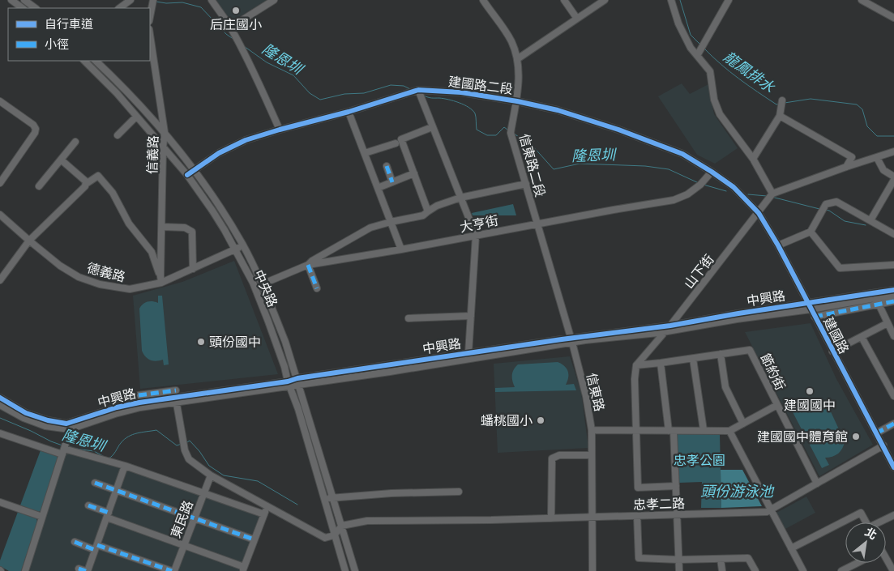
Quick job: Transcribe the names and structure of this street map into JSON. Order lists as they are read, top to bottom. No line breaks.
{"streets":{"street":["建國路二段","信義路","信東路二段","大亨街","山下街","德義路","中央路","中興路","建國路","節約街","信東路","忠孝二路","東民路"]},"crossings":[["建國路二段","信東路二段"],["建國路二段","大亨街"],["建國路二段","山下街"],["建國路二段","中央路"],["建國路二段","建國路"],["信義路","德義路"],["信義路","中央路"],["信東路二段","大亨街"],["信東路二段","信東路"],["大亨街","中央路"],["大亨街","信東路"],["山下街","中興路"],["山下街","建國路"],["山下街","節約街"],["德義路","中央路"],["中央路","中興路"],["中央路","忠孝二路"],["中興路","建國路"],["中興路","信東路"],["建國路","忠孝二路"],["節約街","忠孝二路"],["信東路","忠孝二路"]],"water":["隆恩圳","龍鳳排水","頭份游泳池"],"parks":["忠孝公園"],"places":["后庄國小","頭份國中","建國國中","蟠桃國小","建國國中體育館"],"legend":["自行車道","小徑"],"north":"top right"}
